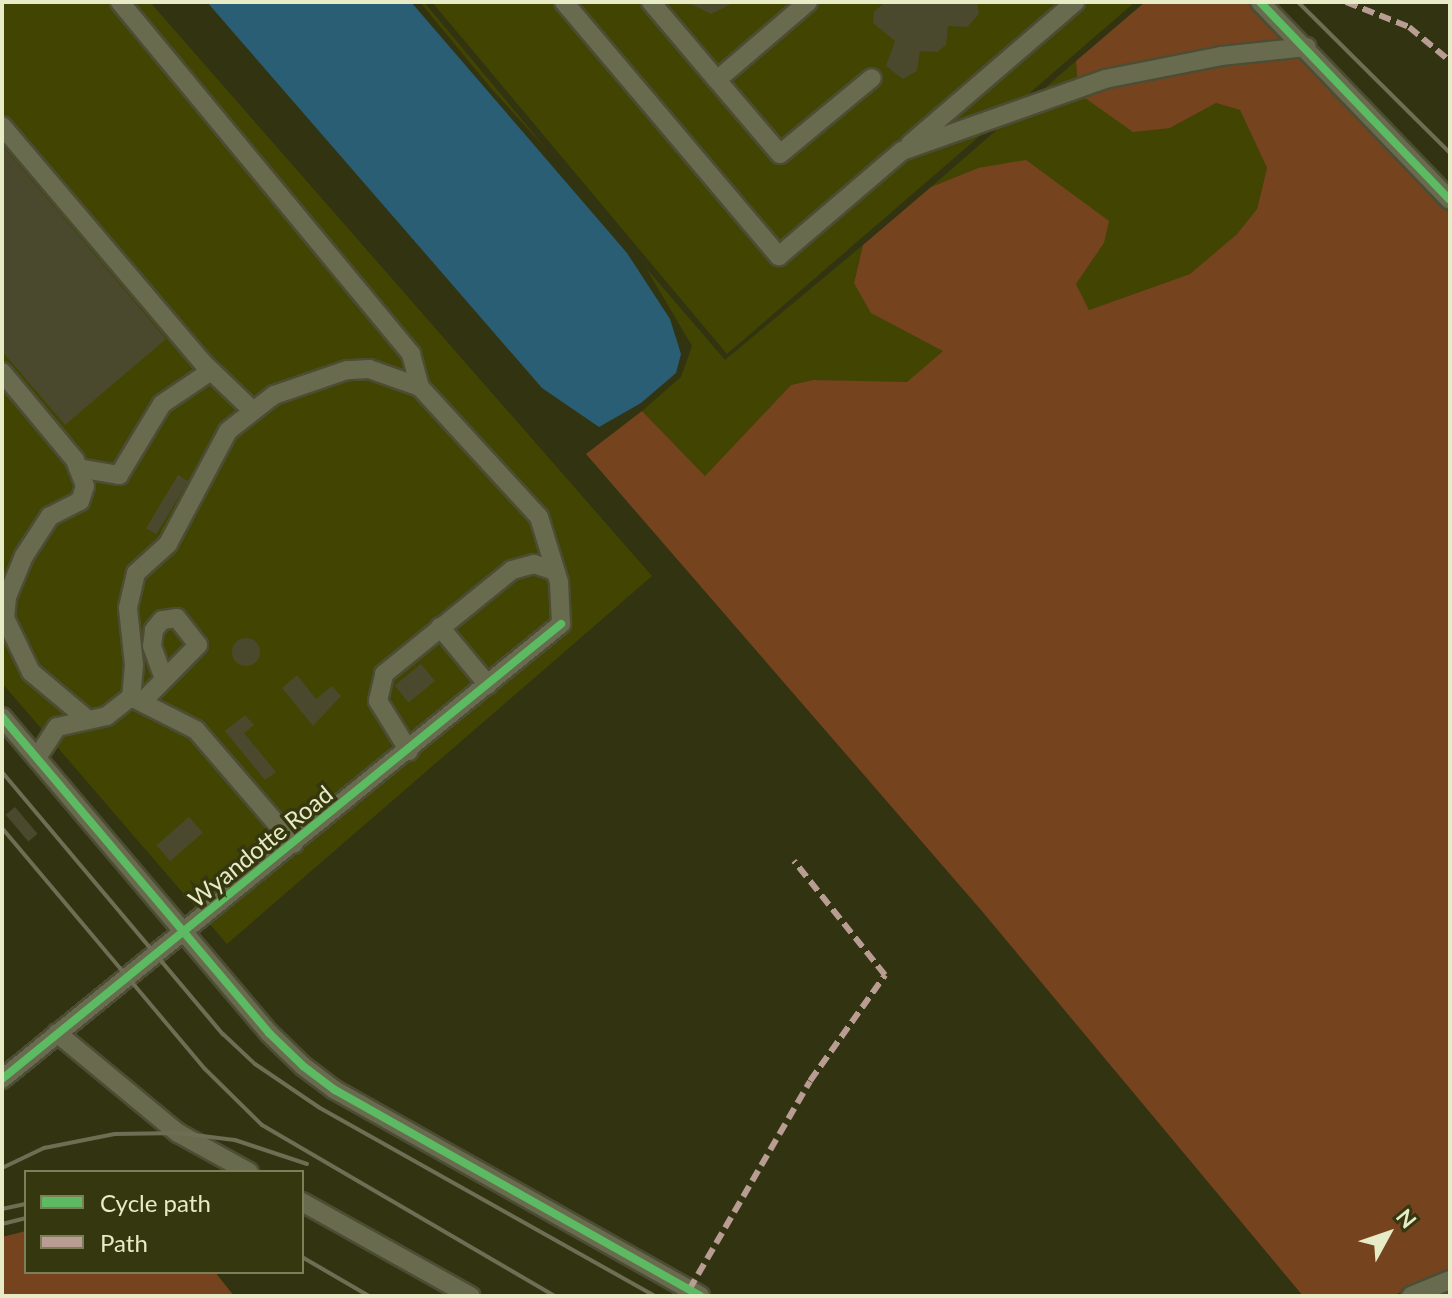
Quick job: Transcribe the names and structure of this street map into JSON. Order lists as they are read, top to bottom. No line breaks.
{"streets":{"street":["Wyandotte Road"]},"legend":["Cycle path","Path"],"north":"top right"}
